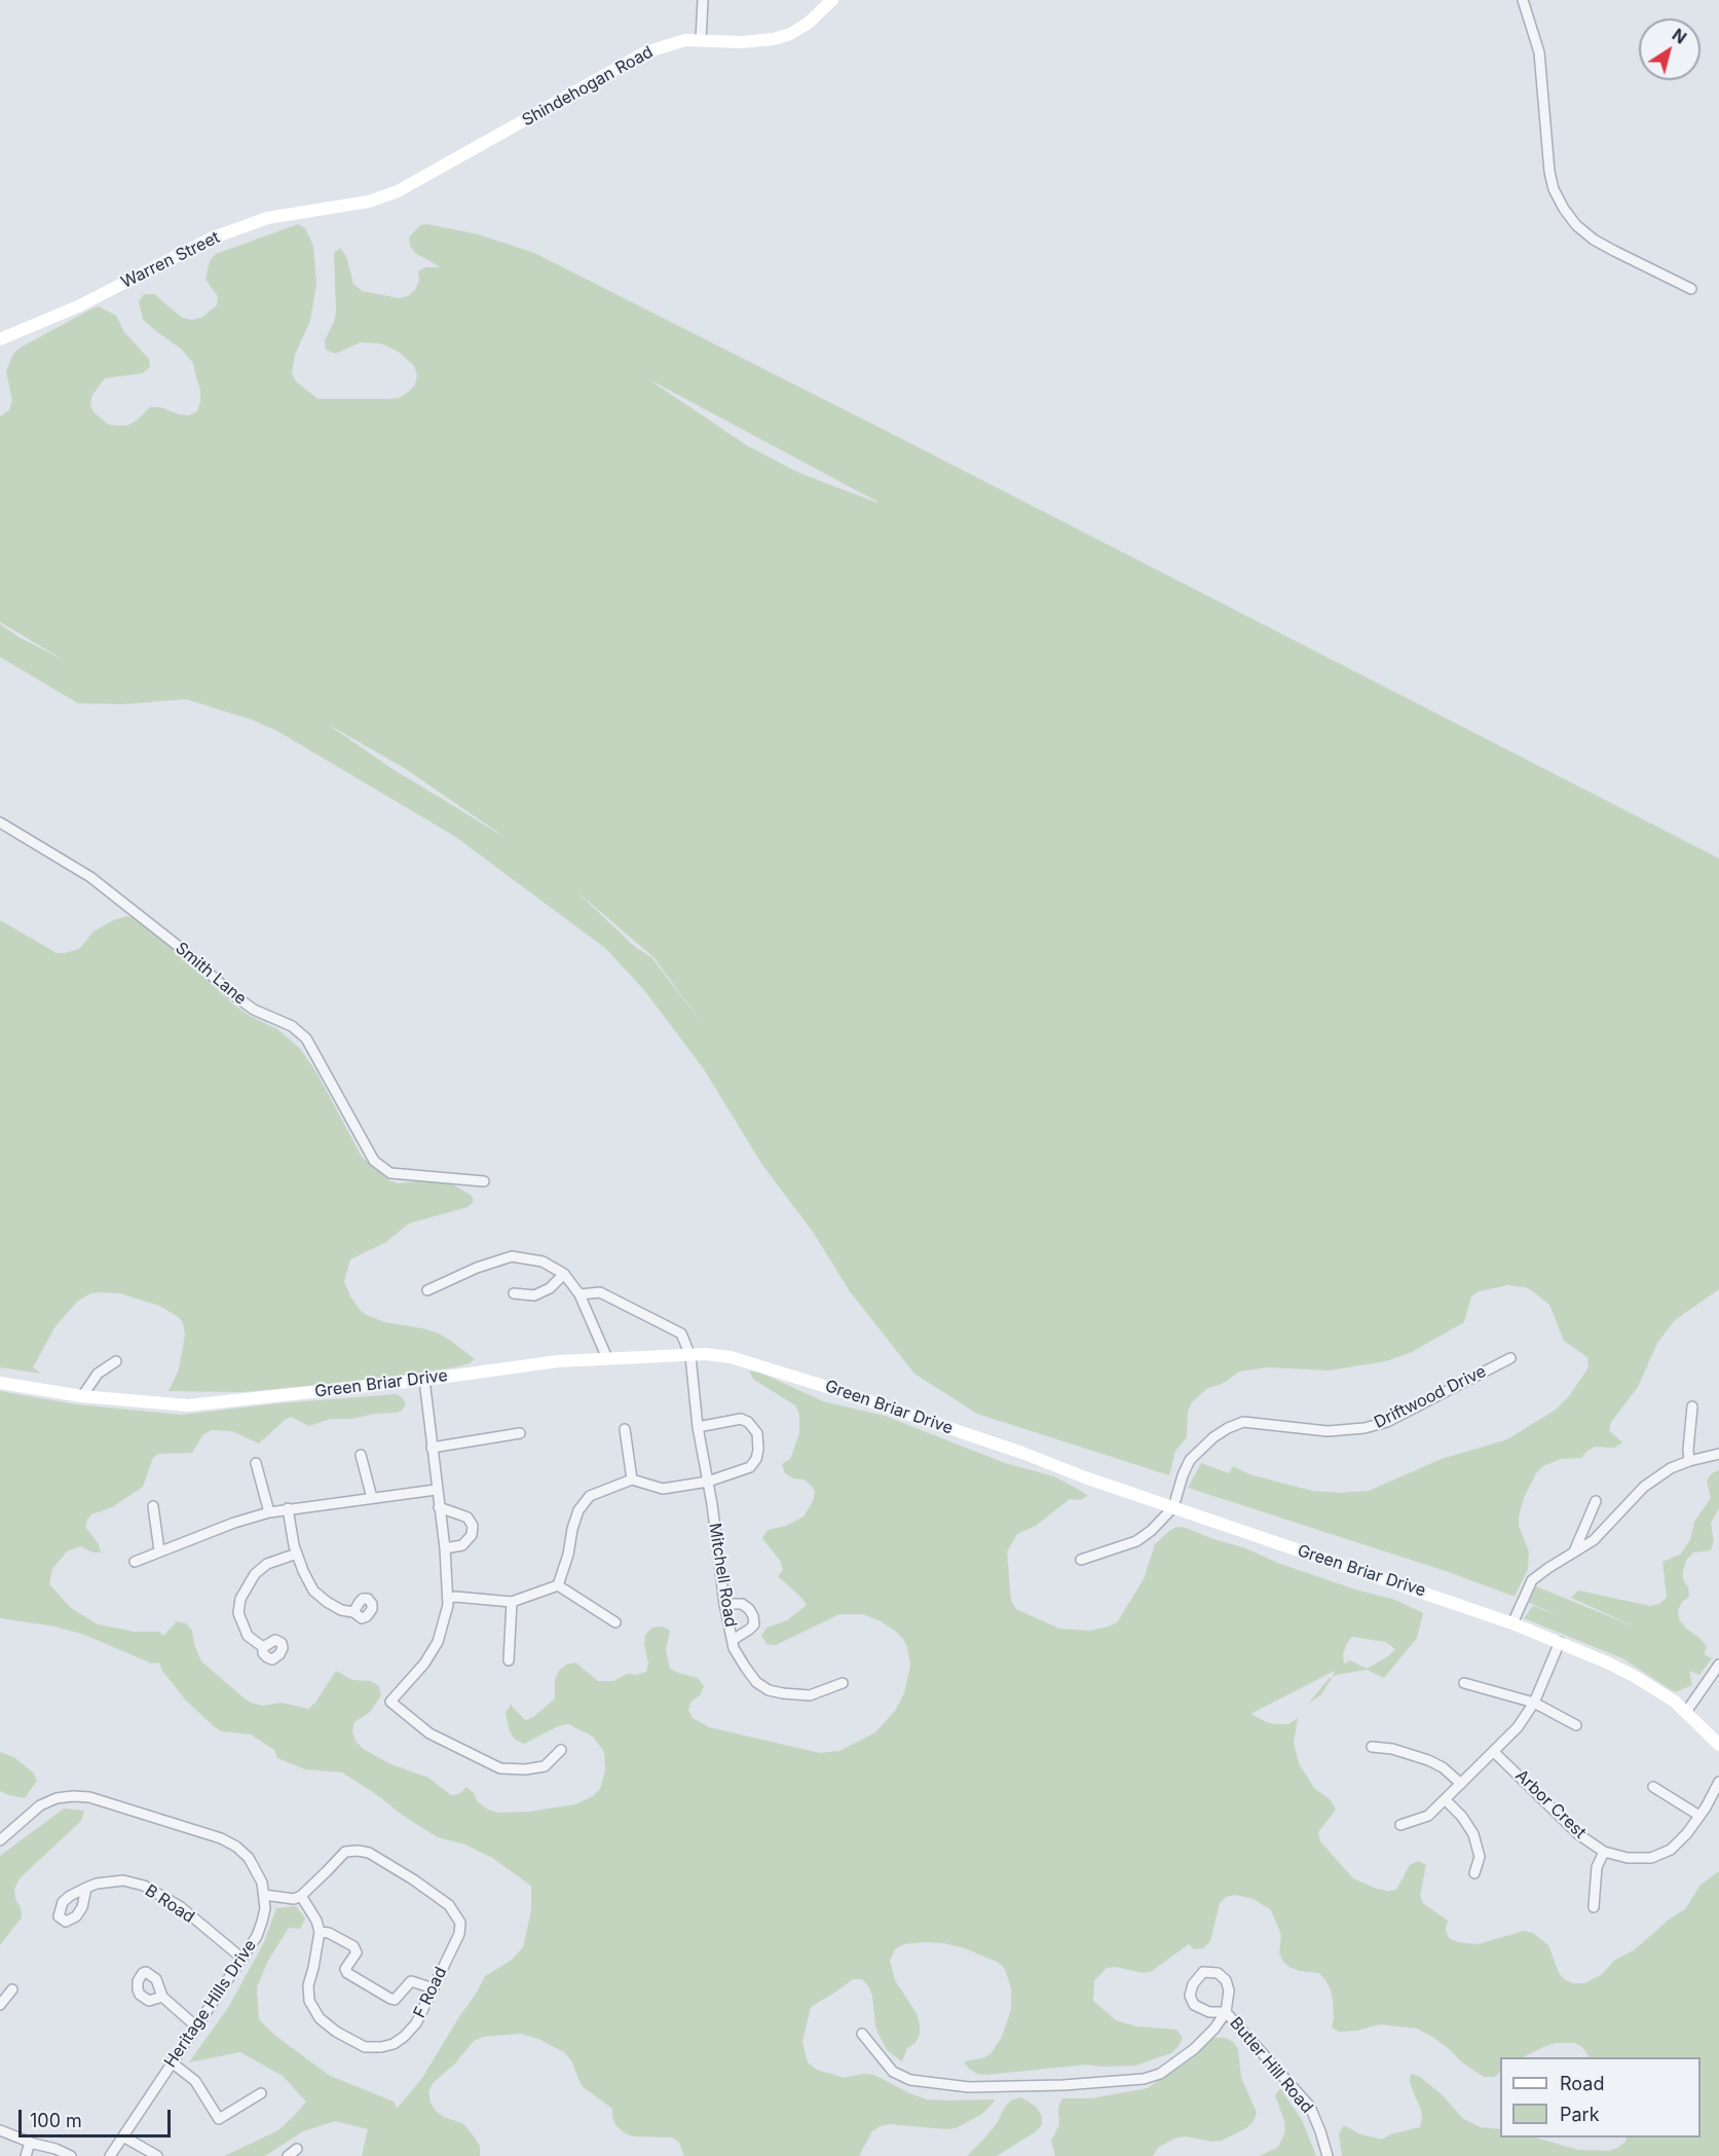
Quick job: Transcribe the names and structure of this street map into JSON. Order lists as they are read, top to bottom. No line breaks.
{"streets":{"street":["Shindehogan Road","Warren Street","Smith Lane","Green Briar Drive","Driftwood Drive","Mitchell Road","Arbor Crest","B Road","F Road","Heritage Hills Drive","Butler Hill Road"]},"crossings":[["Shindehogan Road","Warren Street"],["Green Briar Drive","Driftwood Drive"],["Green Briar Drive","Mitchell Road"],["B Road","Heritage Hills Drive"]],"legend":["Road","Park"],"scale_bar":"100 m","north":"top right"}
